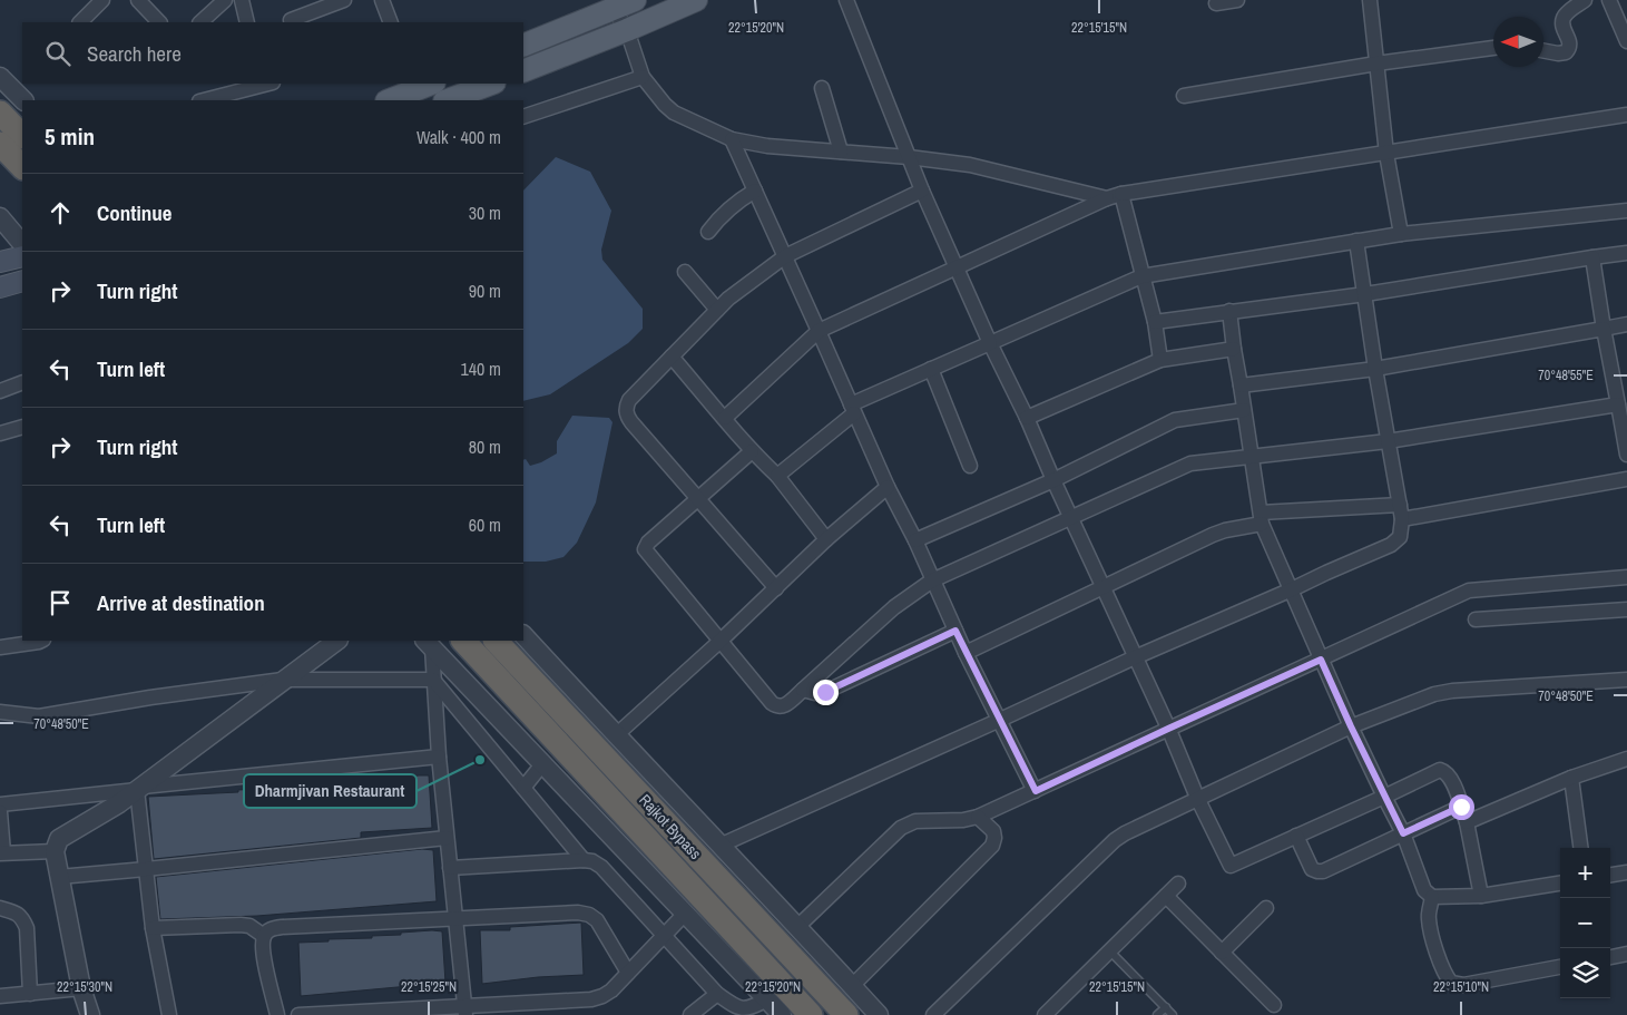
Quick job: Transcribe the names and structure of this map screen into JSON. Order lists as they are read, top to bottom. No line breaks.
{"streets":{"highway":["Rajkot Bypass"]},"places":["Dharmjivan Restaurant"],"north":"left","page":{"search":"Search here","heading":["5 min","Walk · 400 m"],"list":[["Continue","30 m"],["Turn right","90 m"],["Turn left","140 m"],["Turn right","80 m"],["Turn left","60 m"],"Arrive at destination"],"map_buttons":["+","−"]},"coordinates":["22°15'20\"N","22°15'15\"N","70°48'55\"E","70°48'50\"E","22°15'30\"N","22°15'25\"N","22°15'10\"N"]}
